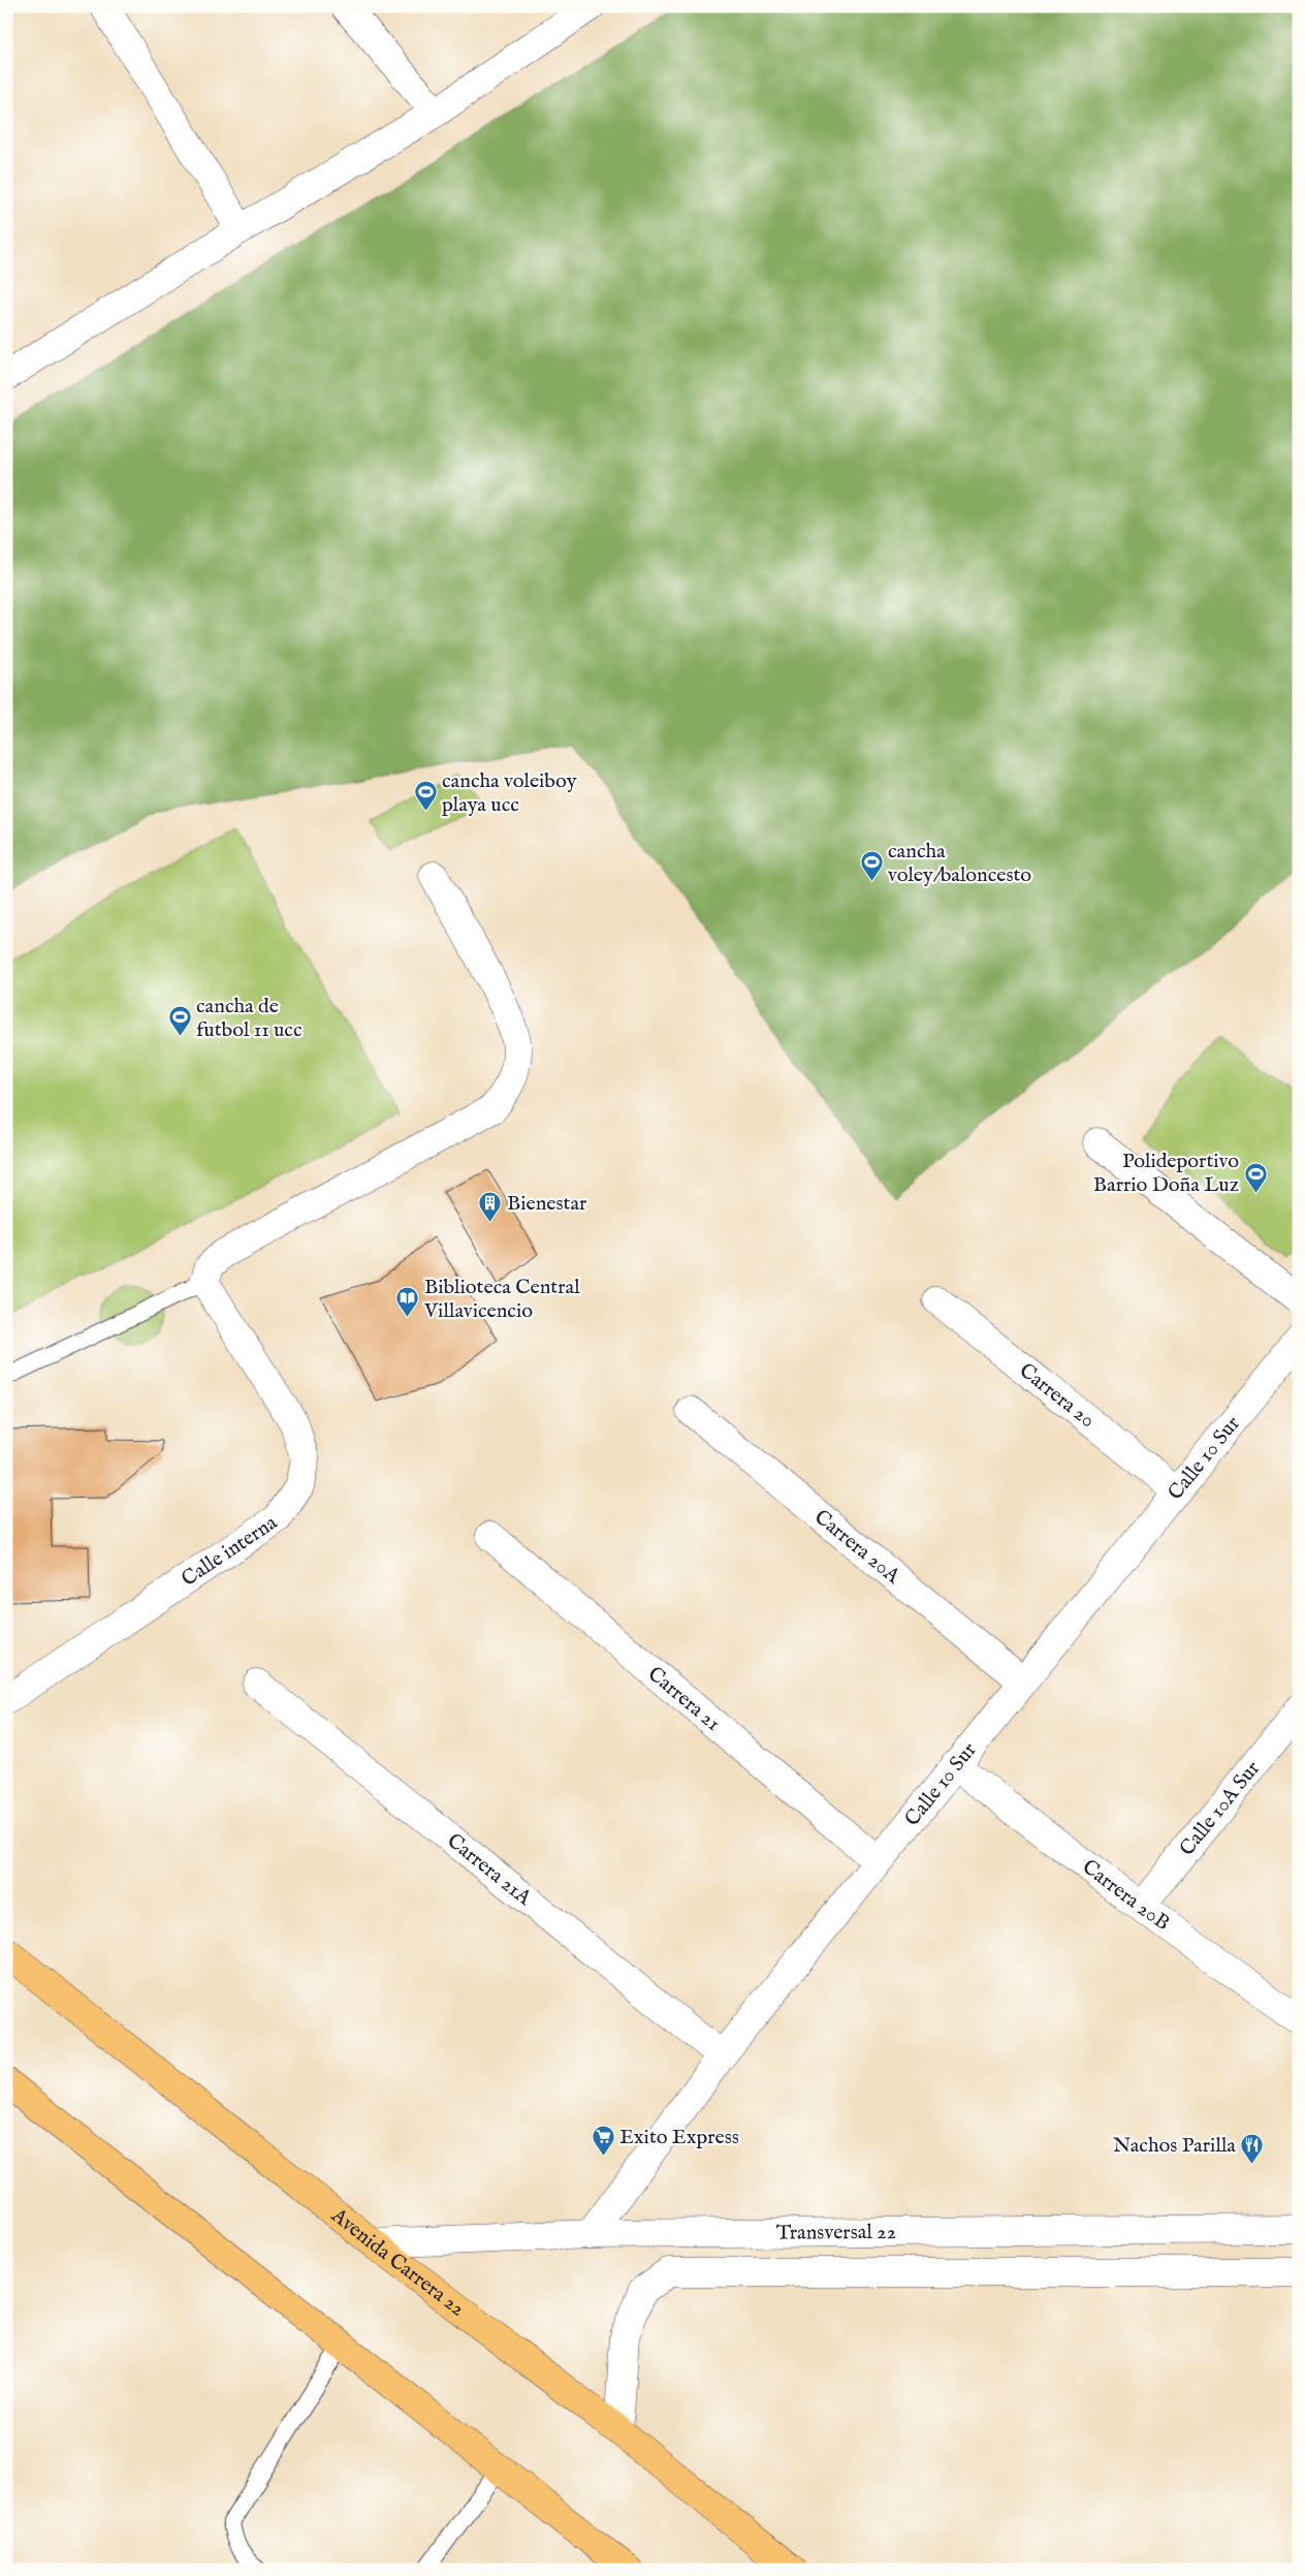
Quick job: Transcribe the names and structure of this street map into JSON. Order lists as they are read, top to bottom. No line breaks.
{"streets":{"highway":["Avenida Carrera 22"],"street":["Carrera 20","Calle 10 Sur","Carrera 20A","Calle interna","Carrera 21","Calle 10A Sur","Carrera 21A","Carrera 20B","Transversal 22"]},"crossings":[["Carrera 20","Calle 10 Sur"],["Calle 10 Sur","Carrera 20A"],["Calle 10 Sur","Carrera 21"],["Calle 10 Sur","Carrera 21A"],["Calle 10 Sur","Carrera 20B"],["Calle 10 Sur","Transversal 22"],["Calle 10A Sur","Carrera 20B"],["Transversal 22","Avenida Carrera 22"]],"places":{"sports":["cancha voleiboy playa ucc","cancha voley/baloncesto","cancha de futbol 11 ucc","Polideportivo Barrio Doña Luz"],"building":["Bienestar"],"library":["Biblioteca Central Villavicencio"],"supermarket":["Exito Express"],"restaurant":["Nachos Parilla"]}}
